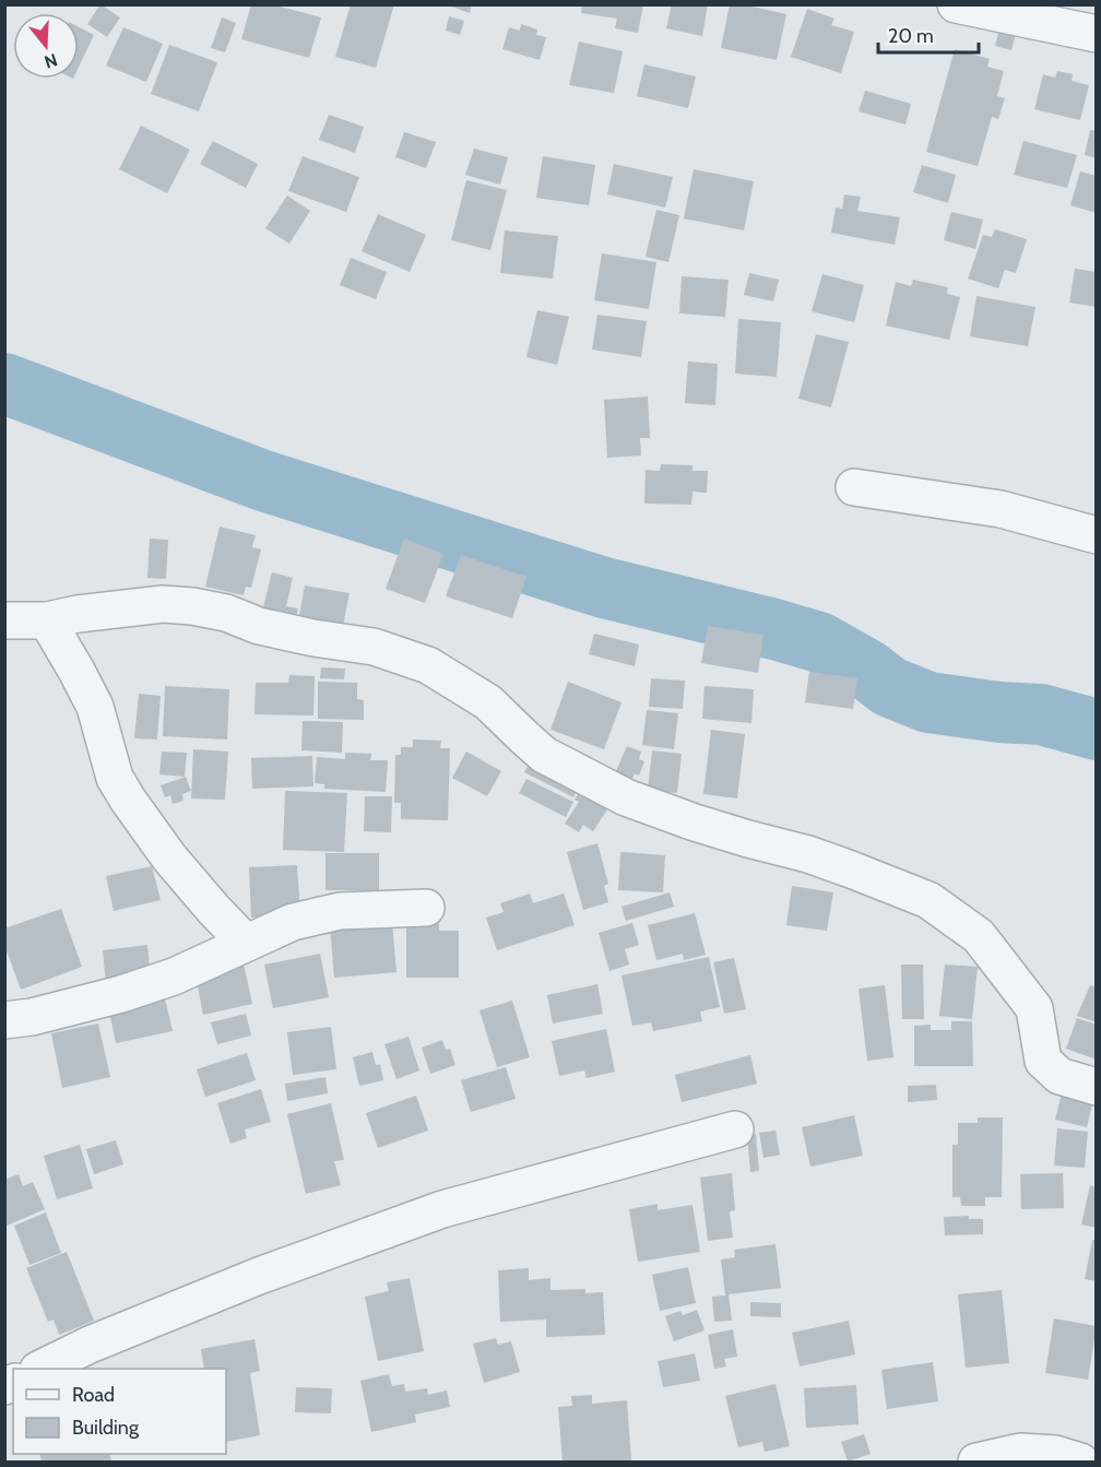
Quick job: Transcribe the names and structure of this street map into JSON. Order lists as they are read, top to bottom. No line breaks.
{"legend":["Road","Building"],"scale_bar":"20 m","north":"bottom"}
